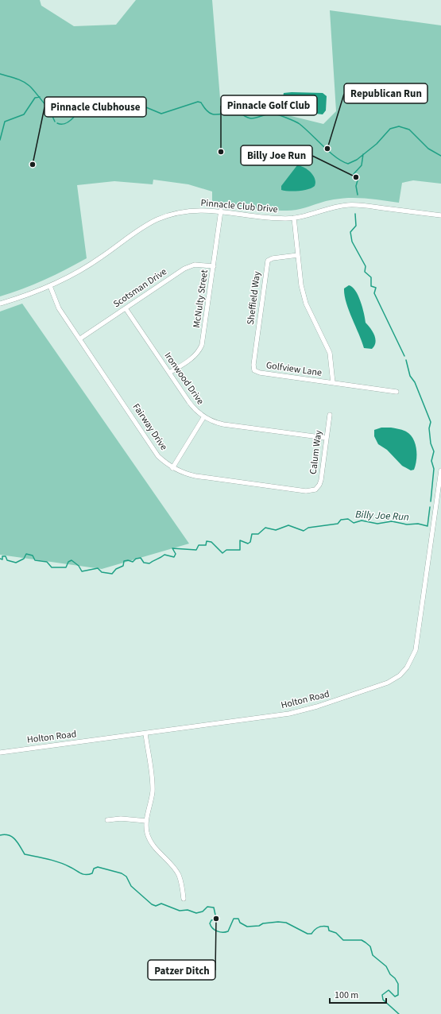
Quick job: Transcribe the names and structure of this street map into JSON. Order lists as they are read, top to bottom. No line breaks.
{"streets":{"street":["Pinnacle Club Drive","Scotsman Drive","Sheffield Way","McNulty Street","Golfview Lane","Ironwood Drive","Fairway Drive","Calum Way","Holton Road"]},"crossings":[["Pinnacle Club Drive","McNulty Street"],["Pinnacle Club Drive","Fairway Drive"],["Scotsman Drive","McNulty Street"],["Scotsman Drive","Ironwood Drive"],["Scotsman Drive","Fairway Drive"],["Sheffield Way","Golfview Lane"],["McNulty Street","Ironwood Drive"],["Ironwood Drive","Calum Way"],["Fairway Drive","Calum Way"]],"water":["Billy Joe Run"],"places":["Republican Run","Pinnacle Golf Club","Pinnacle Clubhouse","Billy Joe Run","Patzer Ditch"],"scale_bar":"100 m"}
